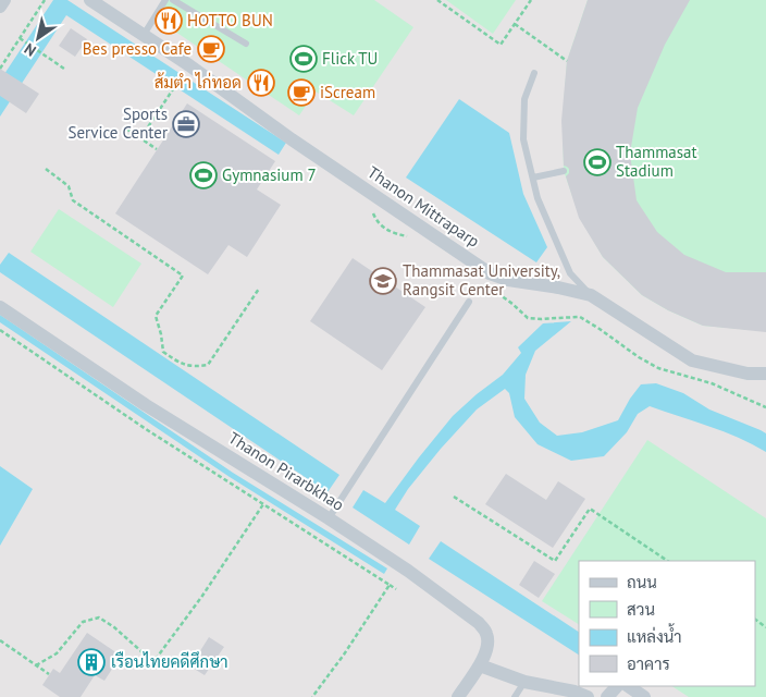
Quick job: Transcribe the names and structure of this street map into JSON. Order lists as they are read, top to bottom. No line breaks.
{"streets":{"street":["Thanon Mittraparp","Thanon Pirarbkhao"]},"places":{"restaurant":["HOTTO BUN","ส้มตำ ไก่ทอด"],"cafe":["Bes presso Cafe","iScream"],"sports":["Flick TU","Thammasat Stadium","Gymnasium 7"],"office":["Sports Service Center"],"school or university":["Thammasat University, Rangsit Center"],"building":["เรือนไทยคดีศึกษา"]},"legend":["ถนน","สวน","แหล่งน้ำ","อาคาร"],"north":"bottom left"}
